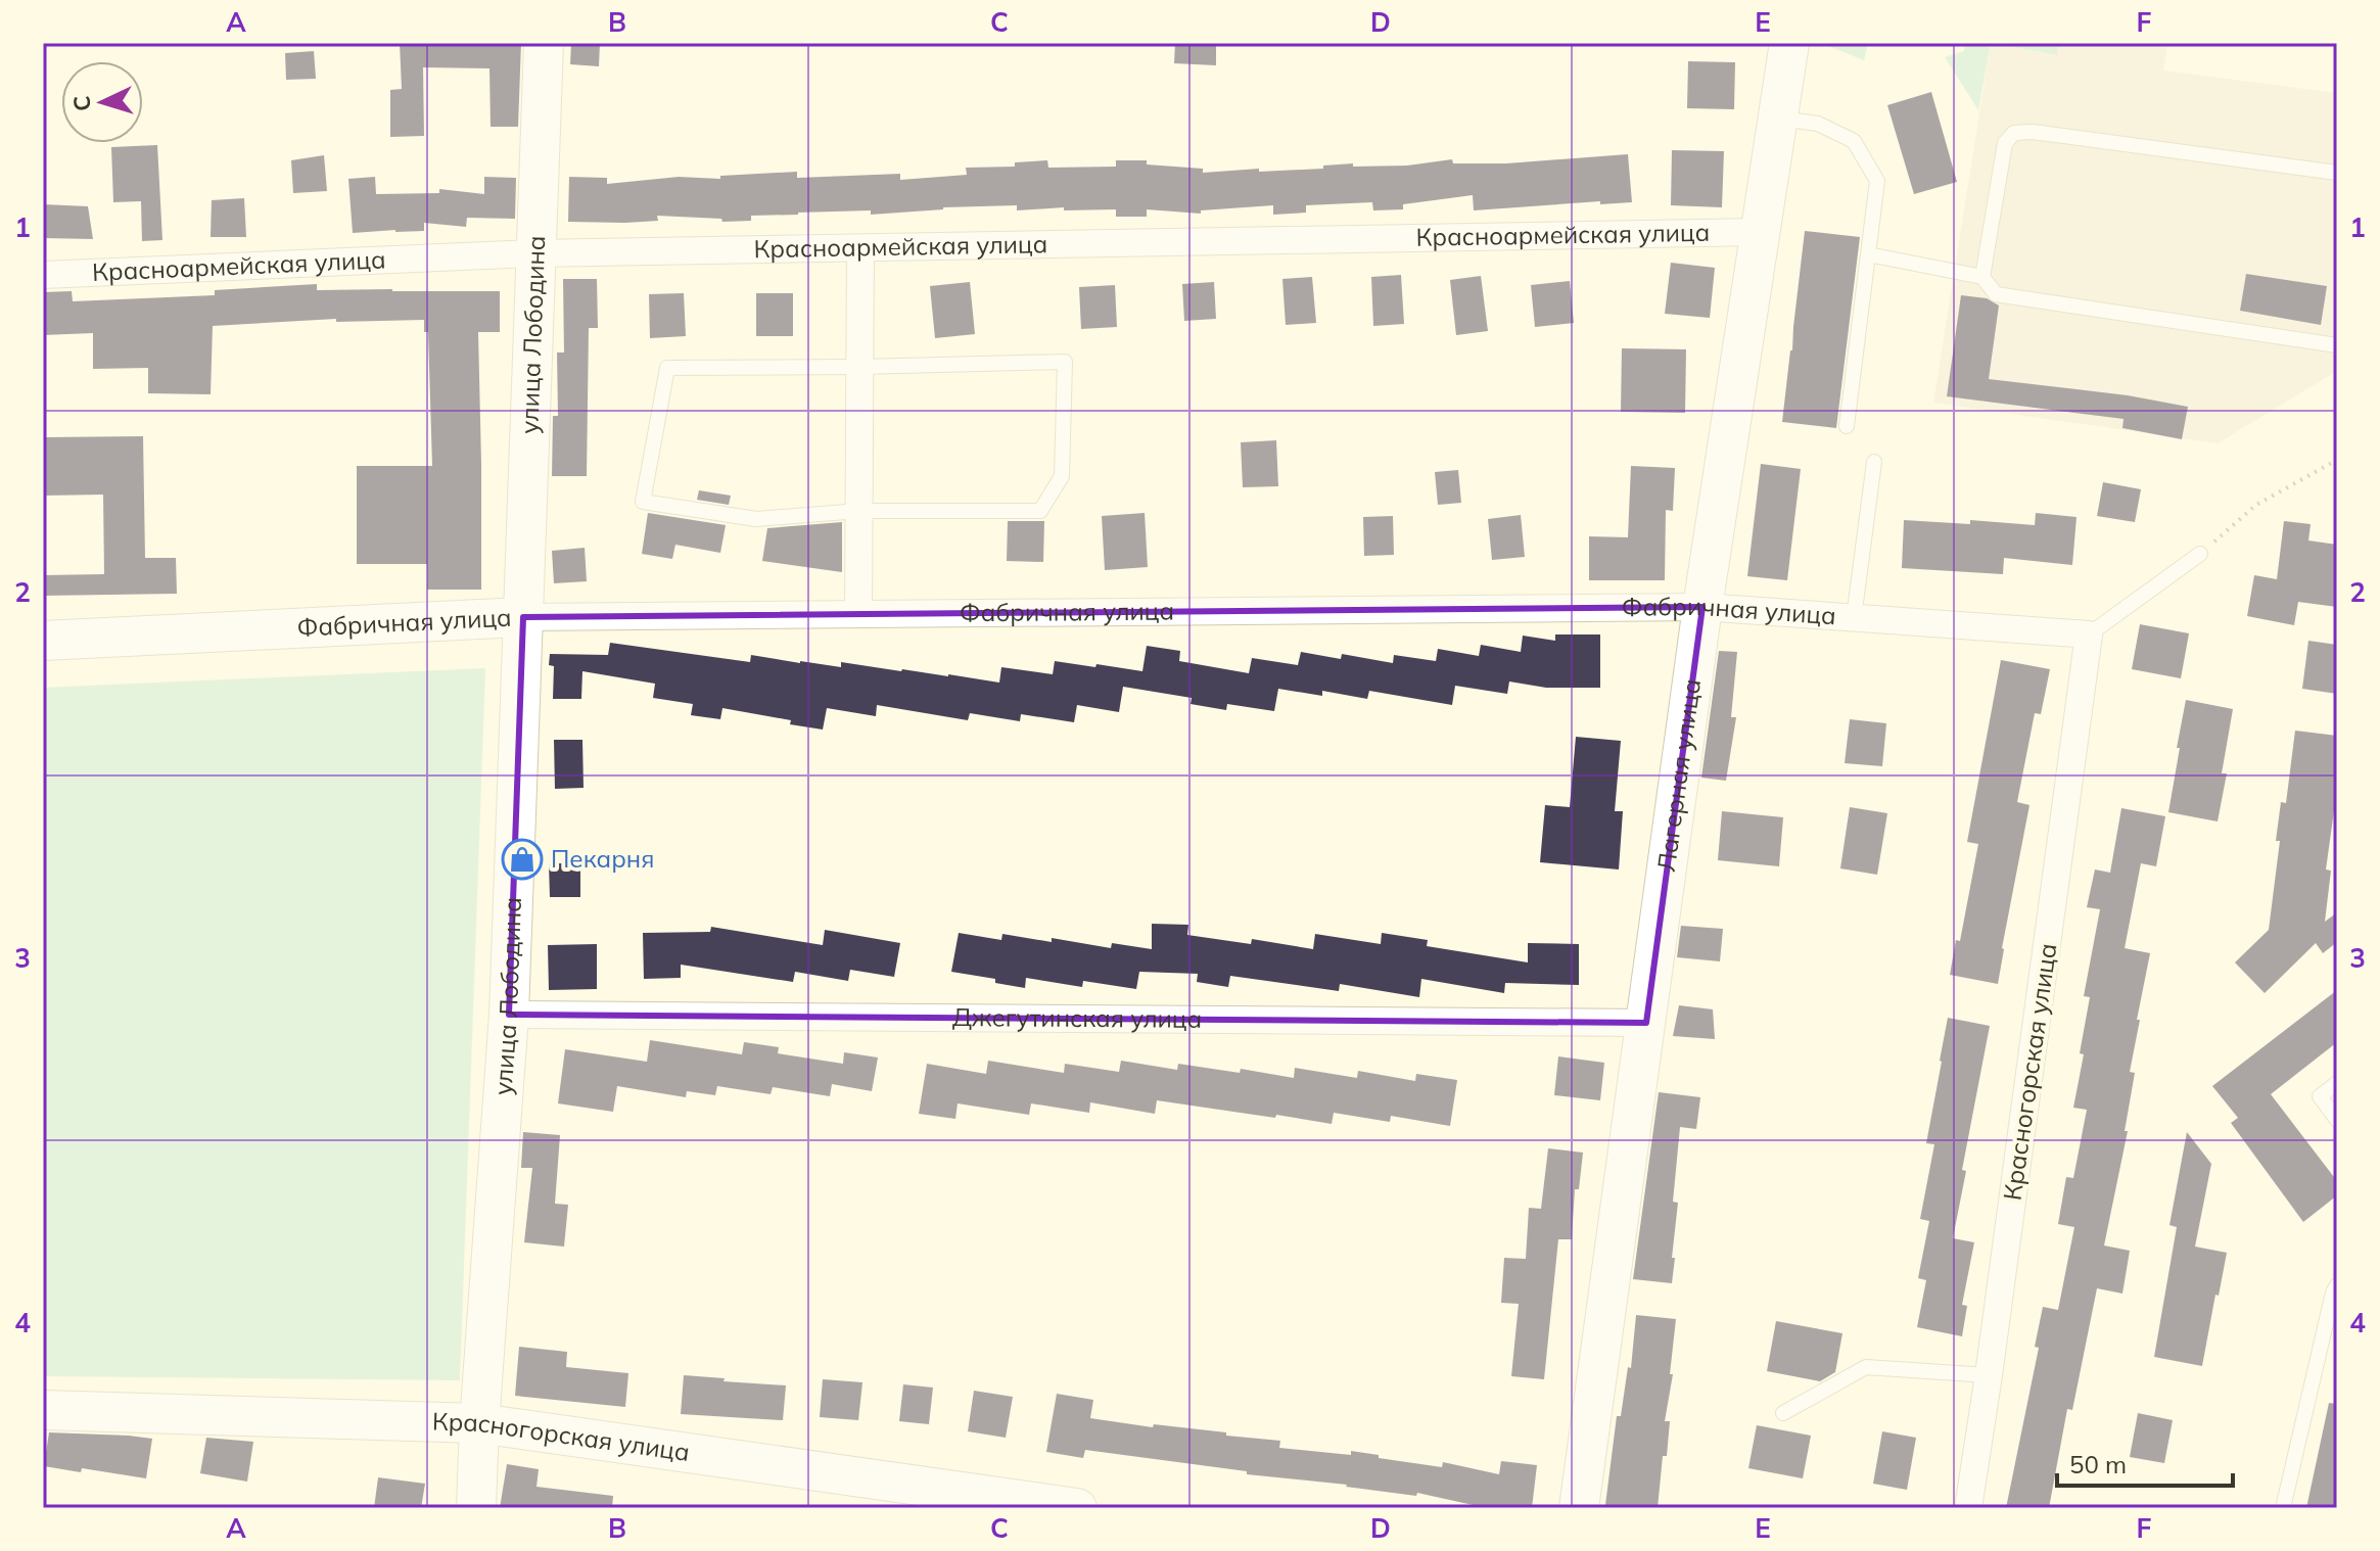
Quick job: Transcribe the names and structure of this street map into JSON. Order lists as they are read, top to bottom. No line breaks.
{"streets":{"street":["Красноармейская улица","улица Лободина","Фабричная улица","Лагерная улица","Джегутинская улица","Красногорская улица"]},"crossings":[["Красноармейская улица","улица Лободина"],["Красноармейская улица","Лагерная улица"],["улица Лободина","Фабричная улица"],["улица Лободина","Джегутинская улица"],["улица Лободина","Красногорская улица"],["Фабричная улица","Лагерная улица"],["Фабричная улица","Красногорская улица"],["Лагерная улица","Джегутинская улица"]],"places":{"shop":["Пекарня"]},"scale_bar":"50 m","north":"left","grid":{"columns":["A","B","C","D","E","F"],"rows":["1","2","3","4"]}}
